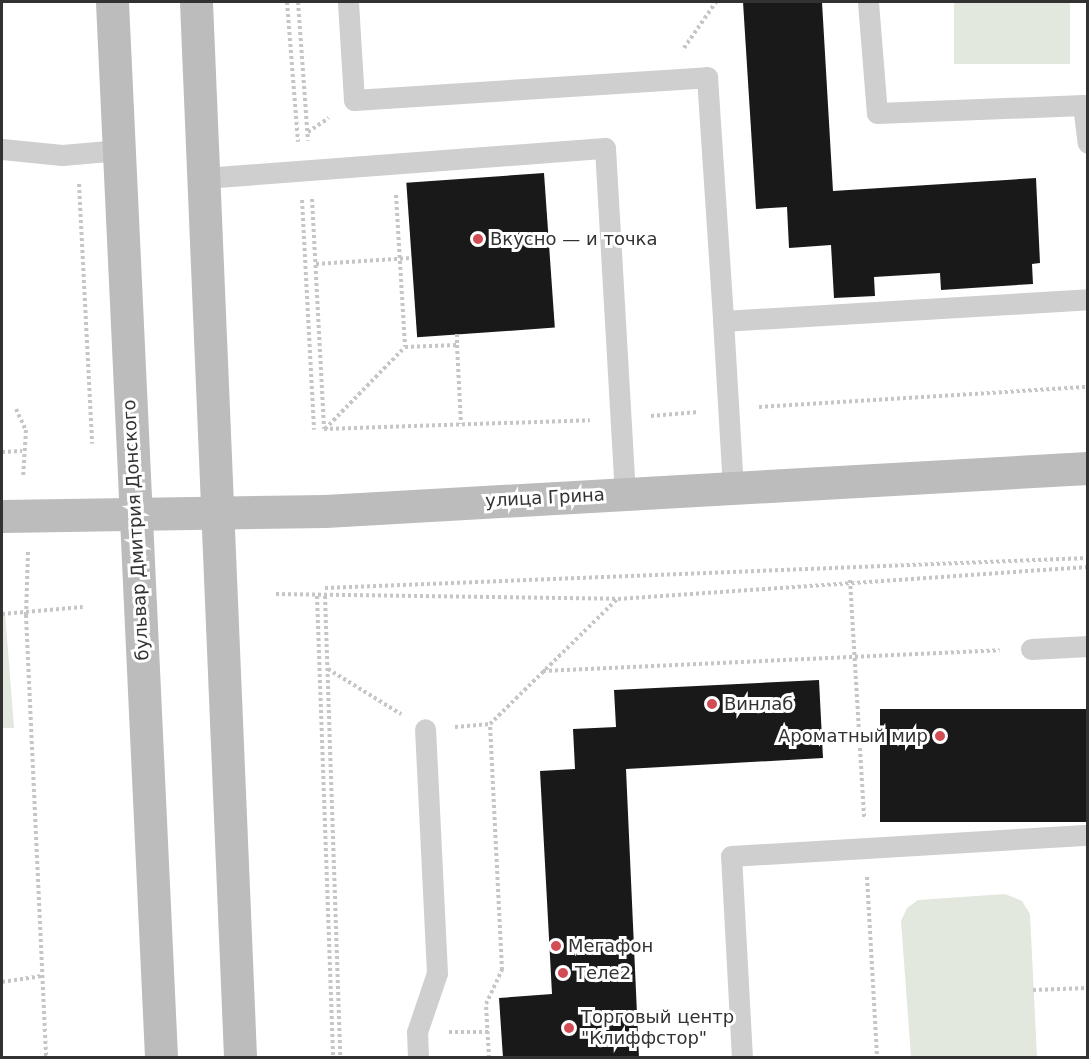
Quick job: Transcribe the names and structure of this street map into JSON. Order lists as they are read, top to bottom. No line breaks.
{"streets":{"street":["улица Грина","бульвар Дмитрия Донского"]},"crossings":[["улица Грина","бульвар Дмитрия Донского"]],"places":["Вкусно — и точка","Винлаб","Ароматный мир","Мегафон","Теле2","Торговый центр \"Клиффстор\""]}
